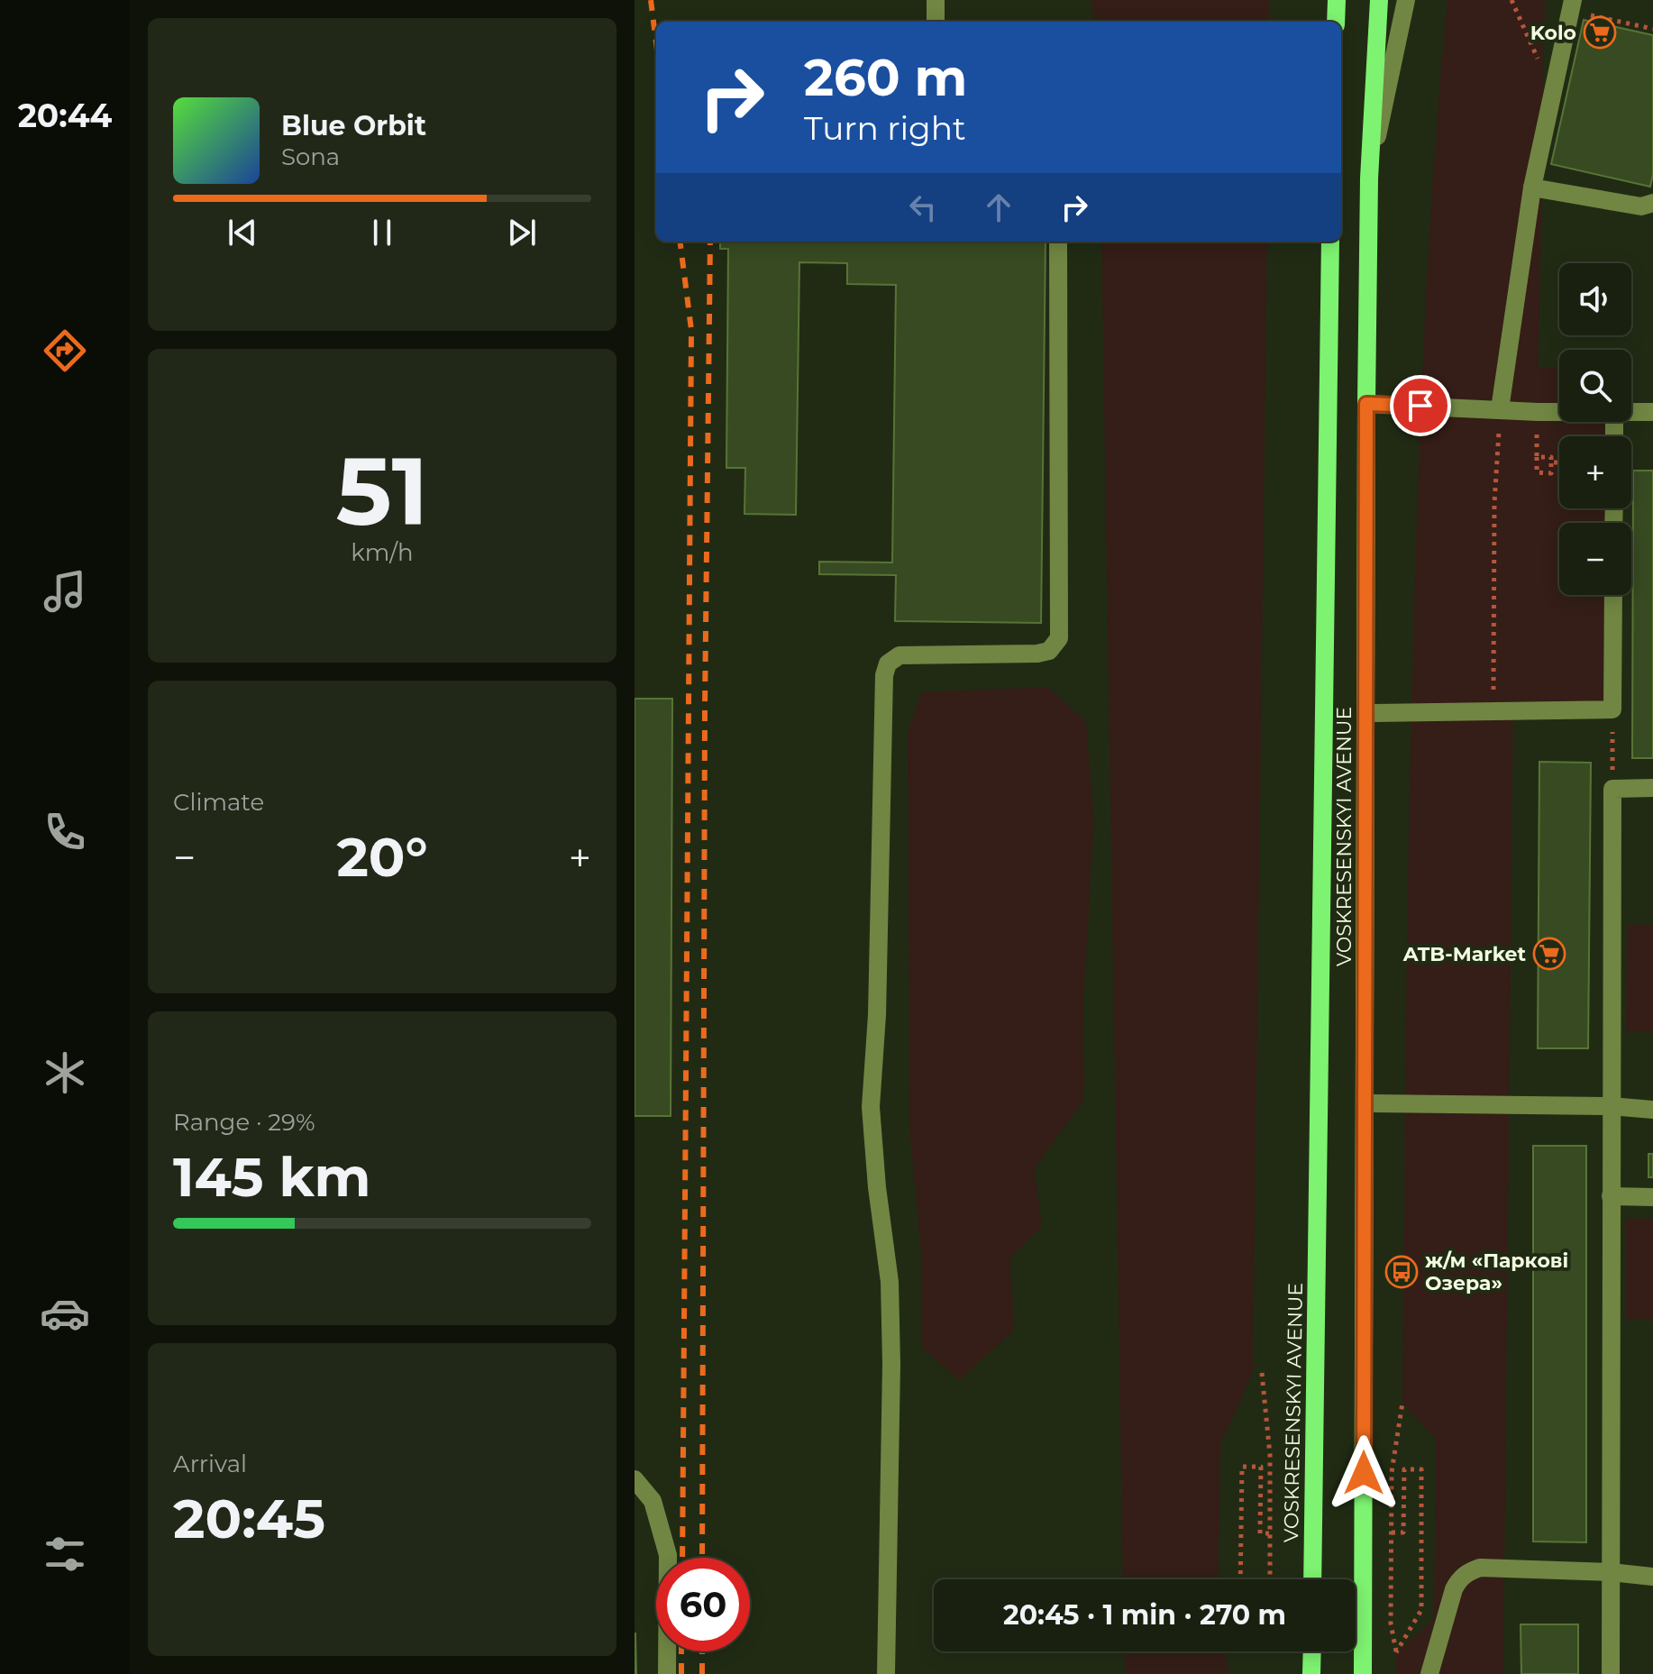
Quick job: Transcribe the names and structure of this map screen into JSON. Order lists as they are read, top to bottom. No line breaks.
{"streets":{"main road":["VOSKRESENSKYI AVENUE"]},"places":{"supermarket":["Kolo","ATB-Market"],"bus stop":["ж/м «Паркові Озера»"]},"page":{"tabs":"20:44","turn":["260 m","Turn right"],"song":["Blue Orbit","Sona"],"map_buttons":["+","−"],"tile":[["51","km/h"],"Climate",["Range · 29%","145 km"],["Arrival","20:45"]],"heat":["−","20°","+"],"limit":"60","trip":"20:45 · 1 min · 270 m"}}
